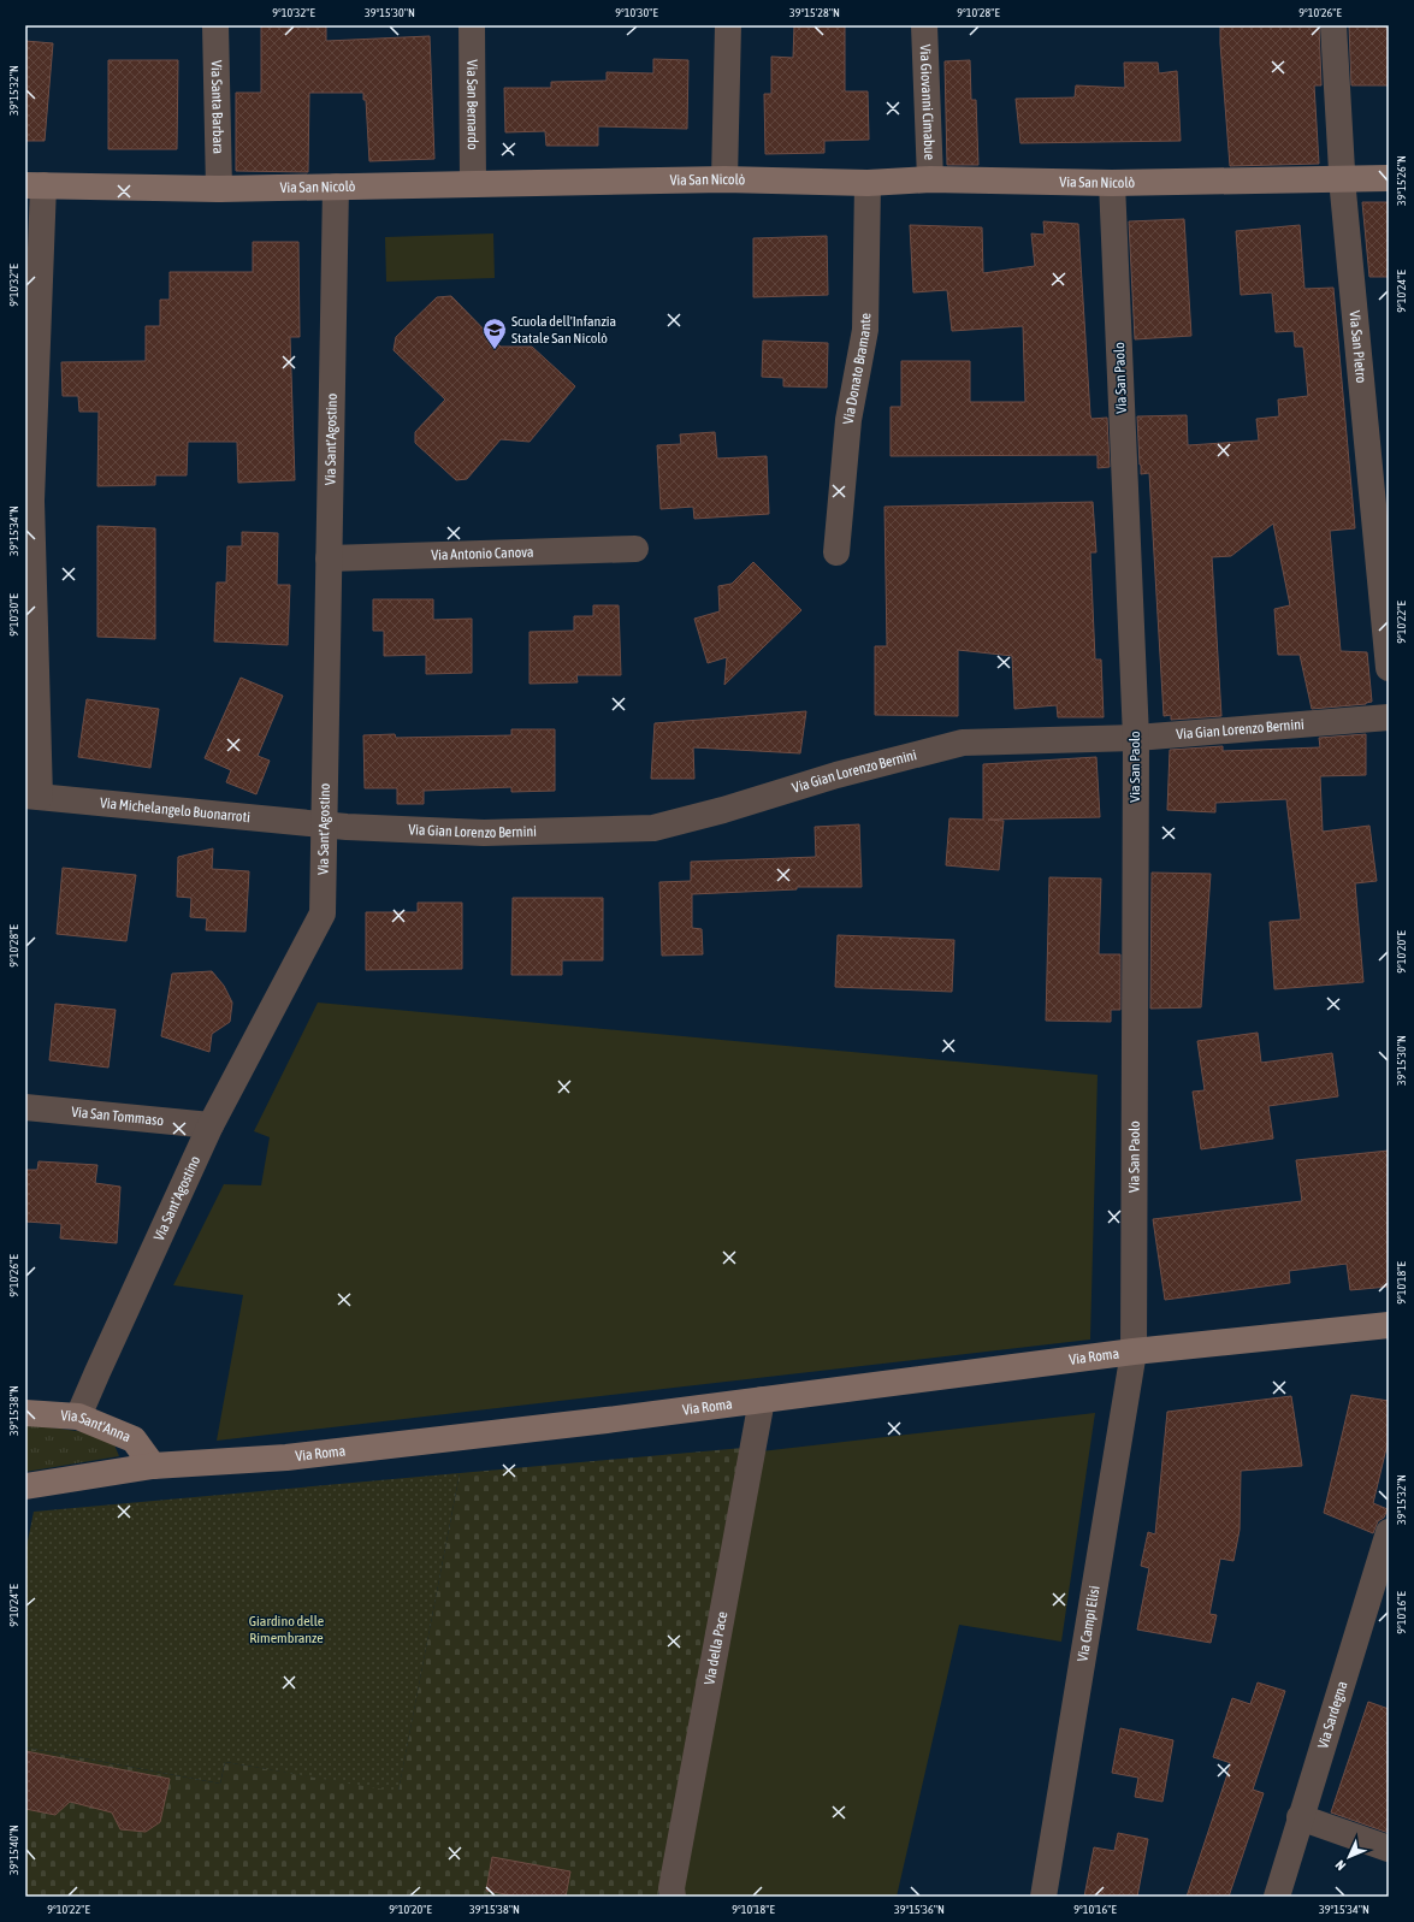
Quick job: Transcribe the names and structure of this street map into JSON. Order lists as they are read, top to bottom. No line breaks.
{"streets":{"street":["Via Giovanni Cimabue","Via San Bernardo","Via Santa Barbara","Via San Nicolò","Via San Pietro","Via Donato Bramante","Via San Paolo","Via Sant'Agostino","Via Antonio Canova","Via Gian Lorenzo Bernini","Via Michelangelo Buonarroti","Via San Tommaso","Via Roma","Via Sant'Anna","Via Campi Elisi","Via della Pace","Via Sardegna"]},"crossings":[["Via Giovanni Cimabue","Via San Nicolò"],["Via San Bernardo","Via San Nicolò"],["Via Santa Barbara","Via San Nicolò"],["Via San Nicolò","Via San Pietro"],["Via San Nicolò","Via Donato Bramante"],["Via San Nicolò","Via San Paolo"],["Via San Nicolò","Via Sant'Agostino"],["Via San Paolo","Via Gian Lorenzo Bernini"],["Via San Paolo","Via Roma"],["Via San Paolo","Via Campi Elisi"],["Via Sant'Agostino","Via Antonio Canova"],["Via Sant'Agostino","Via Gian Lorenzo Bernini"],["Via Sant'Agostino","Via Michelangelo Buonarroti"],["Via Sant'Agostino","Via San Tommaso"],["Via Sant'Agostino","Via Sant'Anna"],["Via Gian Lorenzo Bernini","Via Michelangelo Buonarroti"],["Via Roma","Via Sant'Anna"],["Via Roma","Via Campi Elisi"],["Via Roma","Via della Pace"]],"parks":["Giardino delle Rimembranze"],"places":{"school or university":["Scuola dell'Infanzia Statale San Nicolò"]},"north":"bottom left","coordinates":["9°10'32\"E","39°15'30\"N","9°10'30\"E","39°15'28\"N","9°10'28\"E","9°10'26\"E","39°15'32\"N","39°15'26\"N","9°10'24\"E","39°15'34\"N","9°10'22\"E","9°10'20\"E","9°10'18\"E","39°15'38\"N","9°10'16\"E","39°15'40\"N","39°15'36\"N"]}
